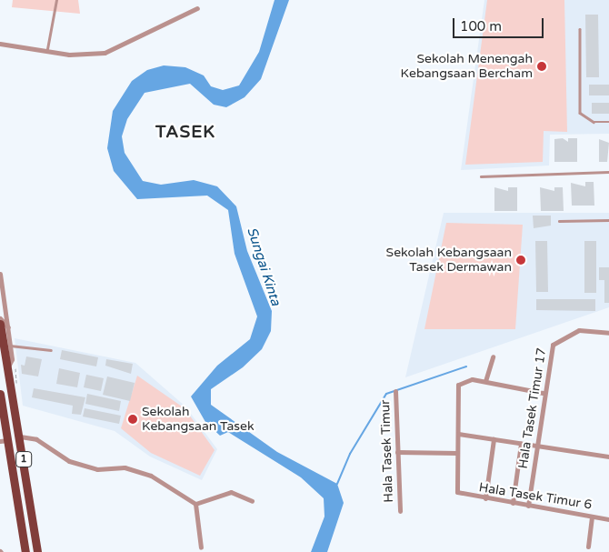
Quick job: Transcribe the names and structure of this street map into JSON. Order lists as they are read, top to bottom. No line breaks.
{"streets":{"main road":["1"],"street":["Hala Tasek Timur 17","Hala Tasek Timur","Hala Tasek Timur 6"]},"crossings":[["Hala Tasek Timur 17","Hala Tasek Timur 6"]],"districts":["TASEK"],"water":["Sungai Kinta"],"places":["Sekolah Menengah Kebangsaan Bercham","Sekolah Kebangsaan Tasek Dermawan","Sekolah Kebangsaan Tasek"],"scale_bar":"100 m"}
